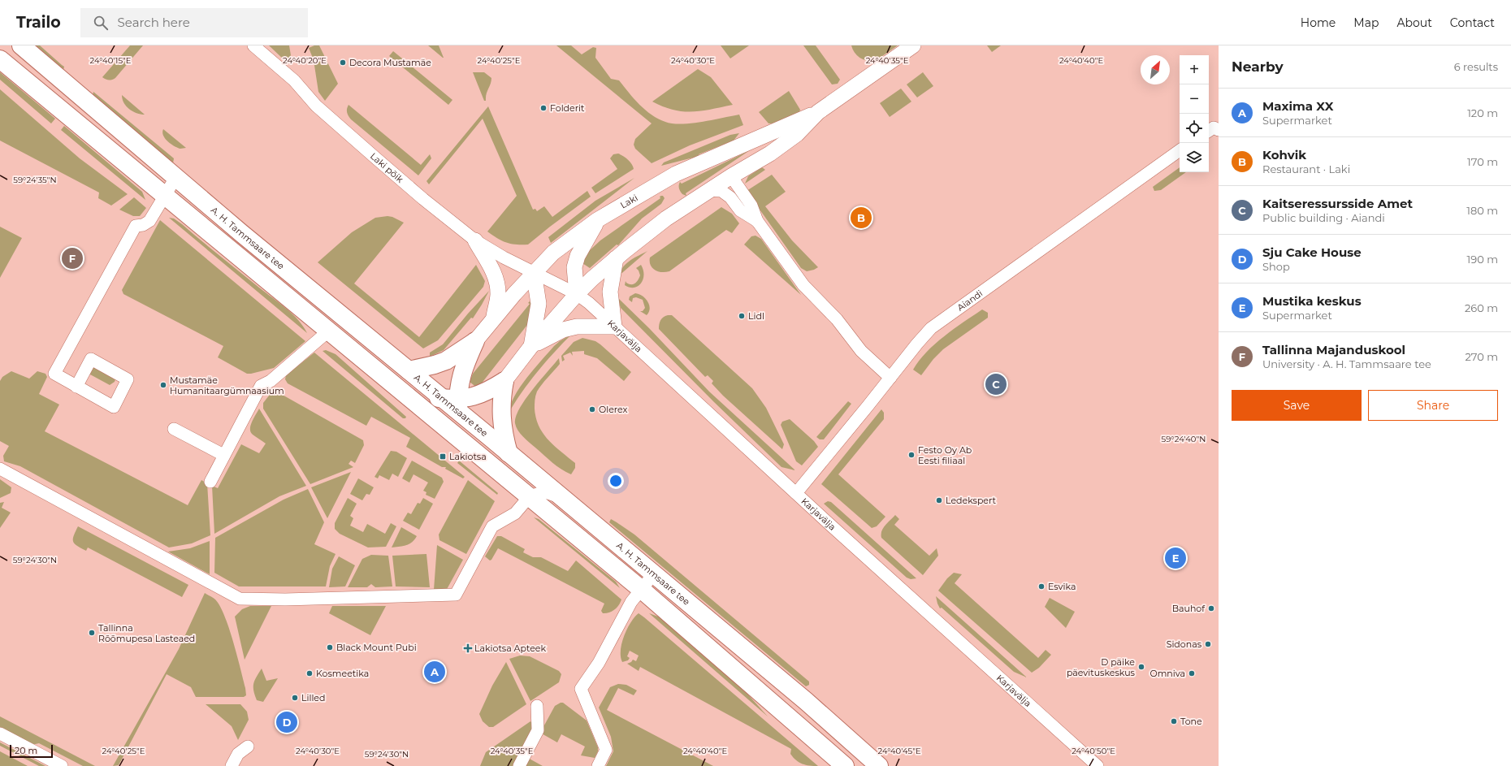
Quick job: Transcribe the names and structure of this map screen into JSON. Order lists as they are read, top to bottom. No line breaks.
{"streets":{"main road":["A. H. Tammsaare tee"],"street":["Laki põik","Laki","Aiandi","Karjavälja"]},"crossings":[["Laki põik","Laki"],["Laki põik","Karjavälja"],["Laki","Karjavälja"],["Aiandi","Karjavälja"]],"places":{"other":["Decora Mustamäe","Folderit","Lidl","Mustamäe Humanitaargümnaasium","Olerex","Festo Oy Ab Eesti filiaal","Ledekspert","Esvika","Bauhof","Tallinna Rõõmupesa Lasteaed","Sidonas","Black Mount Pubi","D päike päevituskeskus","Kosmeetika","Omniva","Lilled","Tone"],"transit":["Lakiotsa"],"health":["Lakiotsa Apteek"]},"scale_bar":"20 m","north":"top right","page":{"header":"Trailo","search":"Search here","nav":["Home","Map","About","Contact"],"heading":["Nearby","6 results"],"map_buttons":["+","−"],"list":[{"mark":"A","name":"Maxima XX","note":"Supermarket","value":"120 m"},{"mark":"B","name":"Kohvik","note":"Restaurant · Laki","value":"170 m"},{"mark":"C","name":"Kaitseressursside Amet","note":"Public building · Aiandi","value":"180 m"},{"mark":"D","name":"Sju Cake House","note":"Shop","value":"190 m"},{"mark":"E","name":"Mustika keskus","note":"Supermarket","value":"260 m"},{"mark":"F","name":"Tallinna Majanduskool","note":"University · A. H. Tammsaare tee","value":"270 m"}],"pins":["B","F","C","E","A","D"],"buttons":["Save","Share"],"scale":"20 m"},"coordinates":["24°40'15\"E","24°40'20\"E","24°40'25\"E","24°40'30\"E","24°40'35\"E","24°40'40\"E","59°24'35\"N","59°24'40\"N","59°24'30\"N","24°40'45\"E","24°40'50\"E"]}
